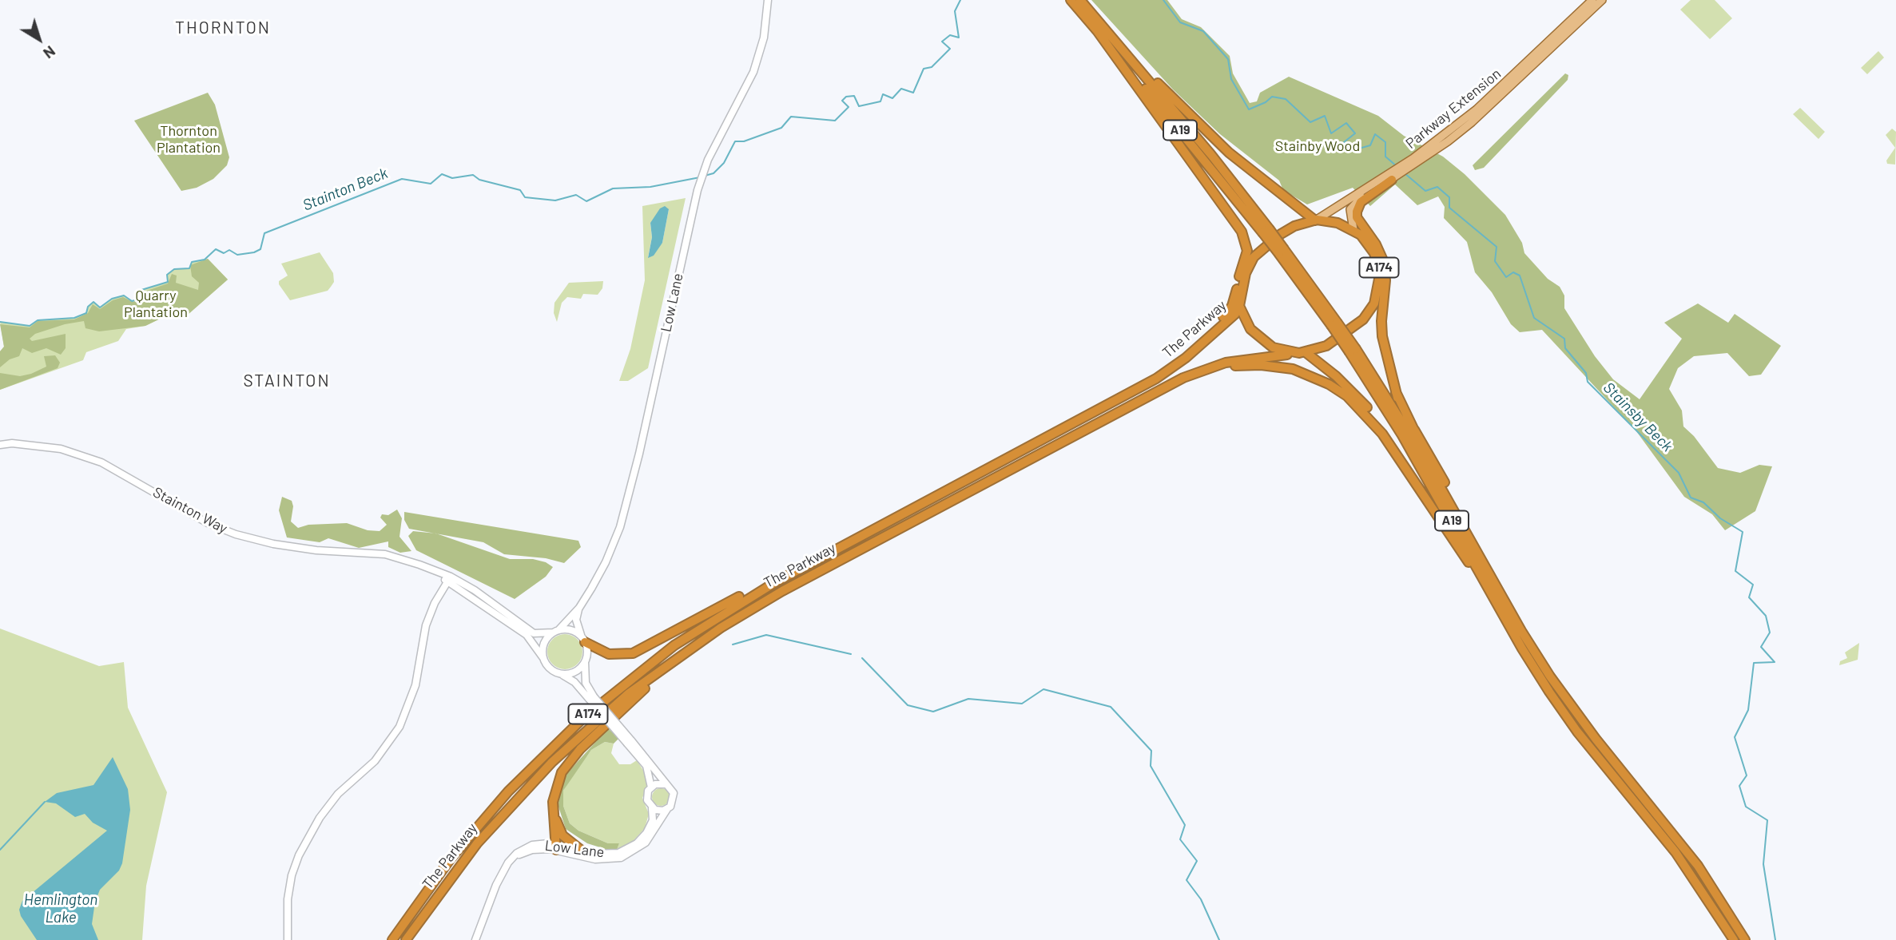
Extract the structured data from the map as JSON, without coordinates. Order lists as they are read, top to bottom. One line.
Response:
{"streets":{"highway":["A19","A174","The Parkway"],"main road":["Parkway Extension","Low Lane","Stainton Way"]},"crossings":[["Parkway Extension","A174"],["Parkway Extension","The Parkway"],["A174","The Parkway"],["Low Lane","Stainton Way"]],"districts":["THORNTON","STAINTON"],"water":["Stainton Beck","Stainsby Beck","Hemlington Lake"],"parks":["Thornton Plantation","Stainby Wood","Quarry Plantation"],"north":"bottom right"}
